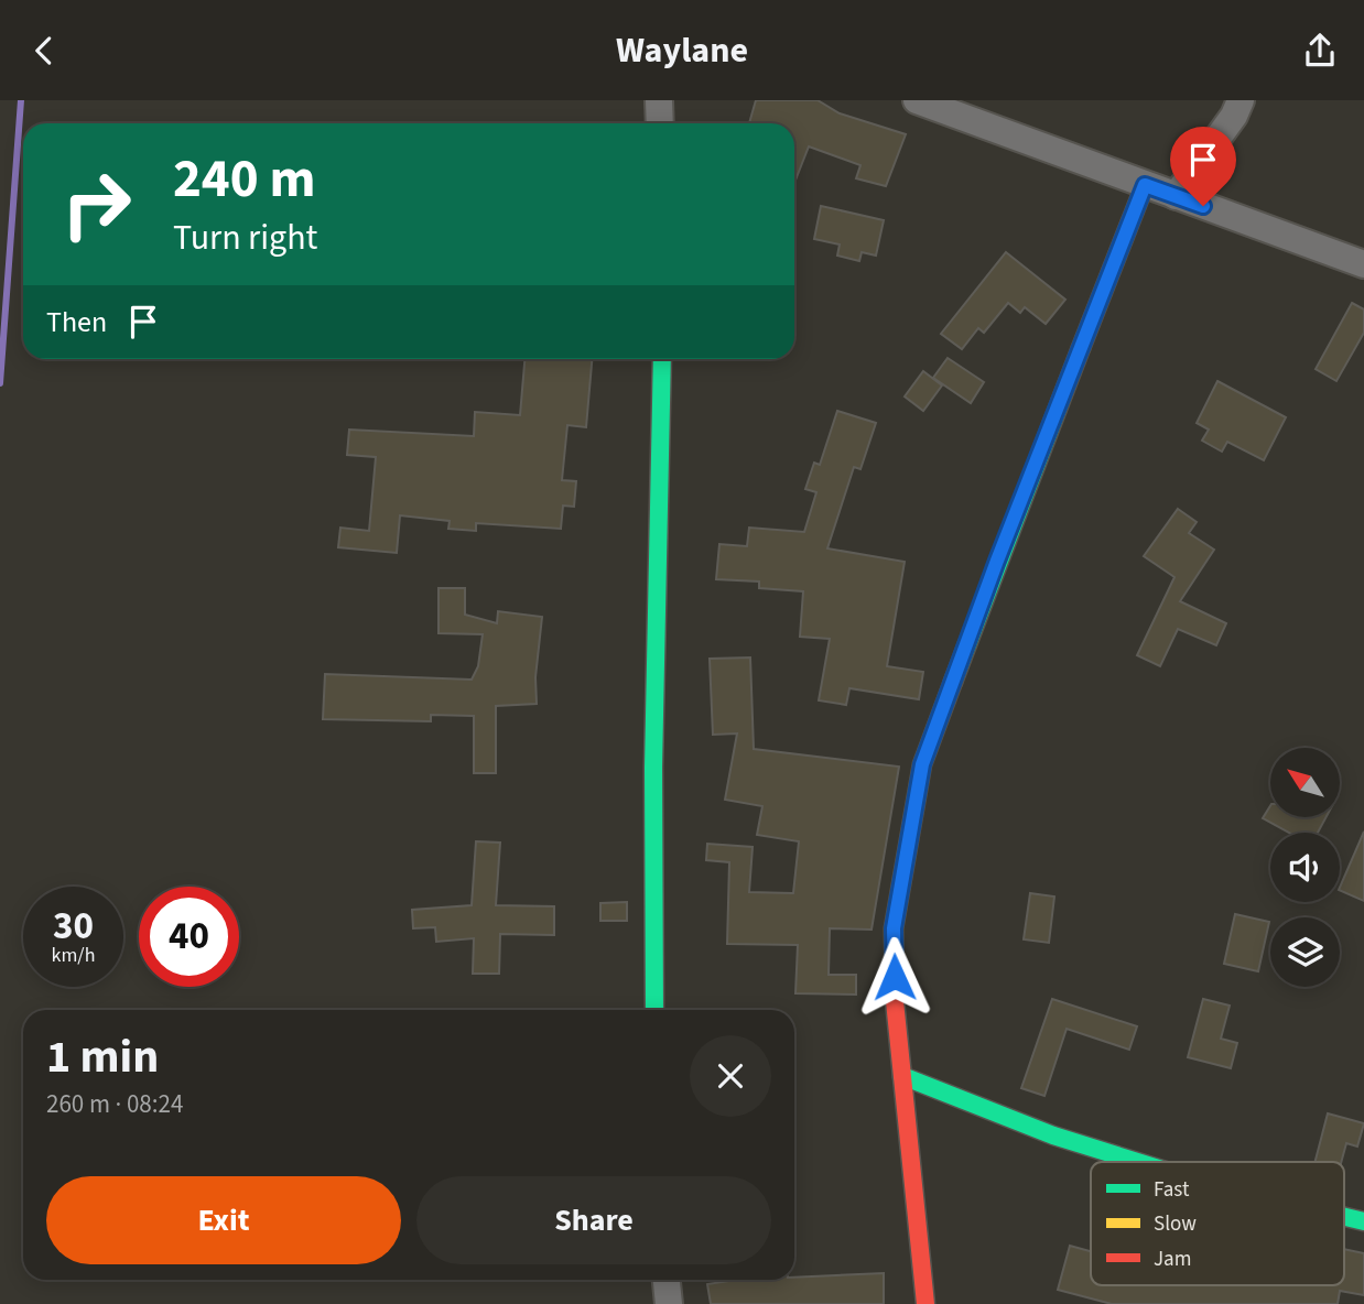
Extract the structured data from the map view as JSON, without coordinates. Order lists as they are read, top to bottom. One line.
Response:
{"legend":["Fast","Slow","Jam"],"north":"top left","page":{"header":"Waylane","turn":["240 m","Turn right"],"then":"Then","speed":"30 km/h","limit":"40","heading":["1 min","260 m · 08:24"],"buttons":["Exit","Share"]}}
